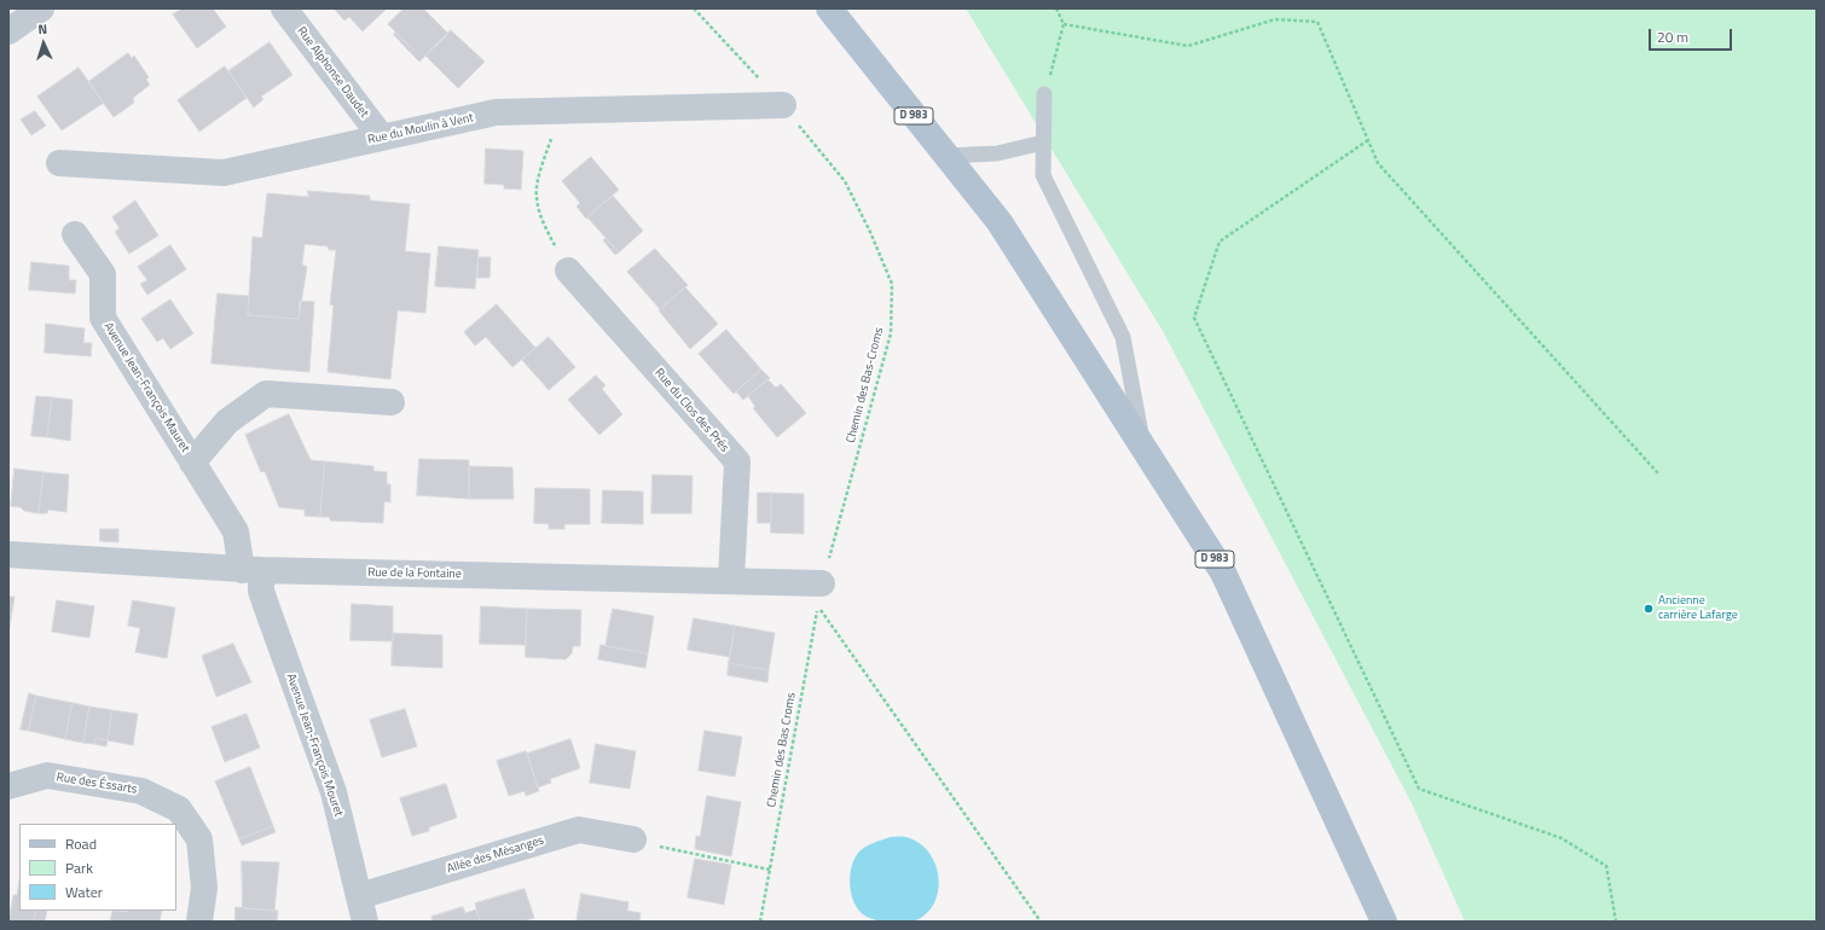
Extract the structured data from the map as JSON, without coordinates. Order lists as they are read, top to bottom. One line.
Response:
{"streets":{"main road":["D 983"],"street":["Rue Alphonse Daudet","Rue du Moulin à Vent","Avenue Jean-François Mauret","Rue du Clos des Prés","Rue de la Fontaine","Avenue Jean-François Mouret","Rue des Éssarts","Allée des Mésanges"],"path":["Chemin des Bas-Croms","Chemin des Bas Croms"]},"crossings":[["Rue Alphonse Daudet","Rue du Moulin à Vent"],["Rue du Moulin à Vent","Chemin des Bas-Croms"],["Chemin des Bas-Croms","Rue de la Fontaine"],["Chemin des Bas-Croms","Chemin des Bas Croms"],["Avenue Jean-François Mauret","Avenue Jean-François Mouret"],["Rue du Clos des Prés","Rue de la Fontaine"],["Rue de la Fontaine","Avenue Jean-François Mouret"],["Rue de la Fontaine","Chemin des Bas Croms"],["Avenue Jean-François Mouret","Allée des Mésanges"]],"places":["Ancienne carrière Lafarge"],"legend":["Road","Park","Water"],"scale_bar":"20 m","north":"top"}
